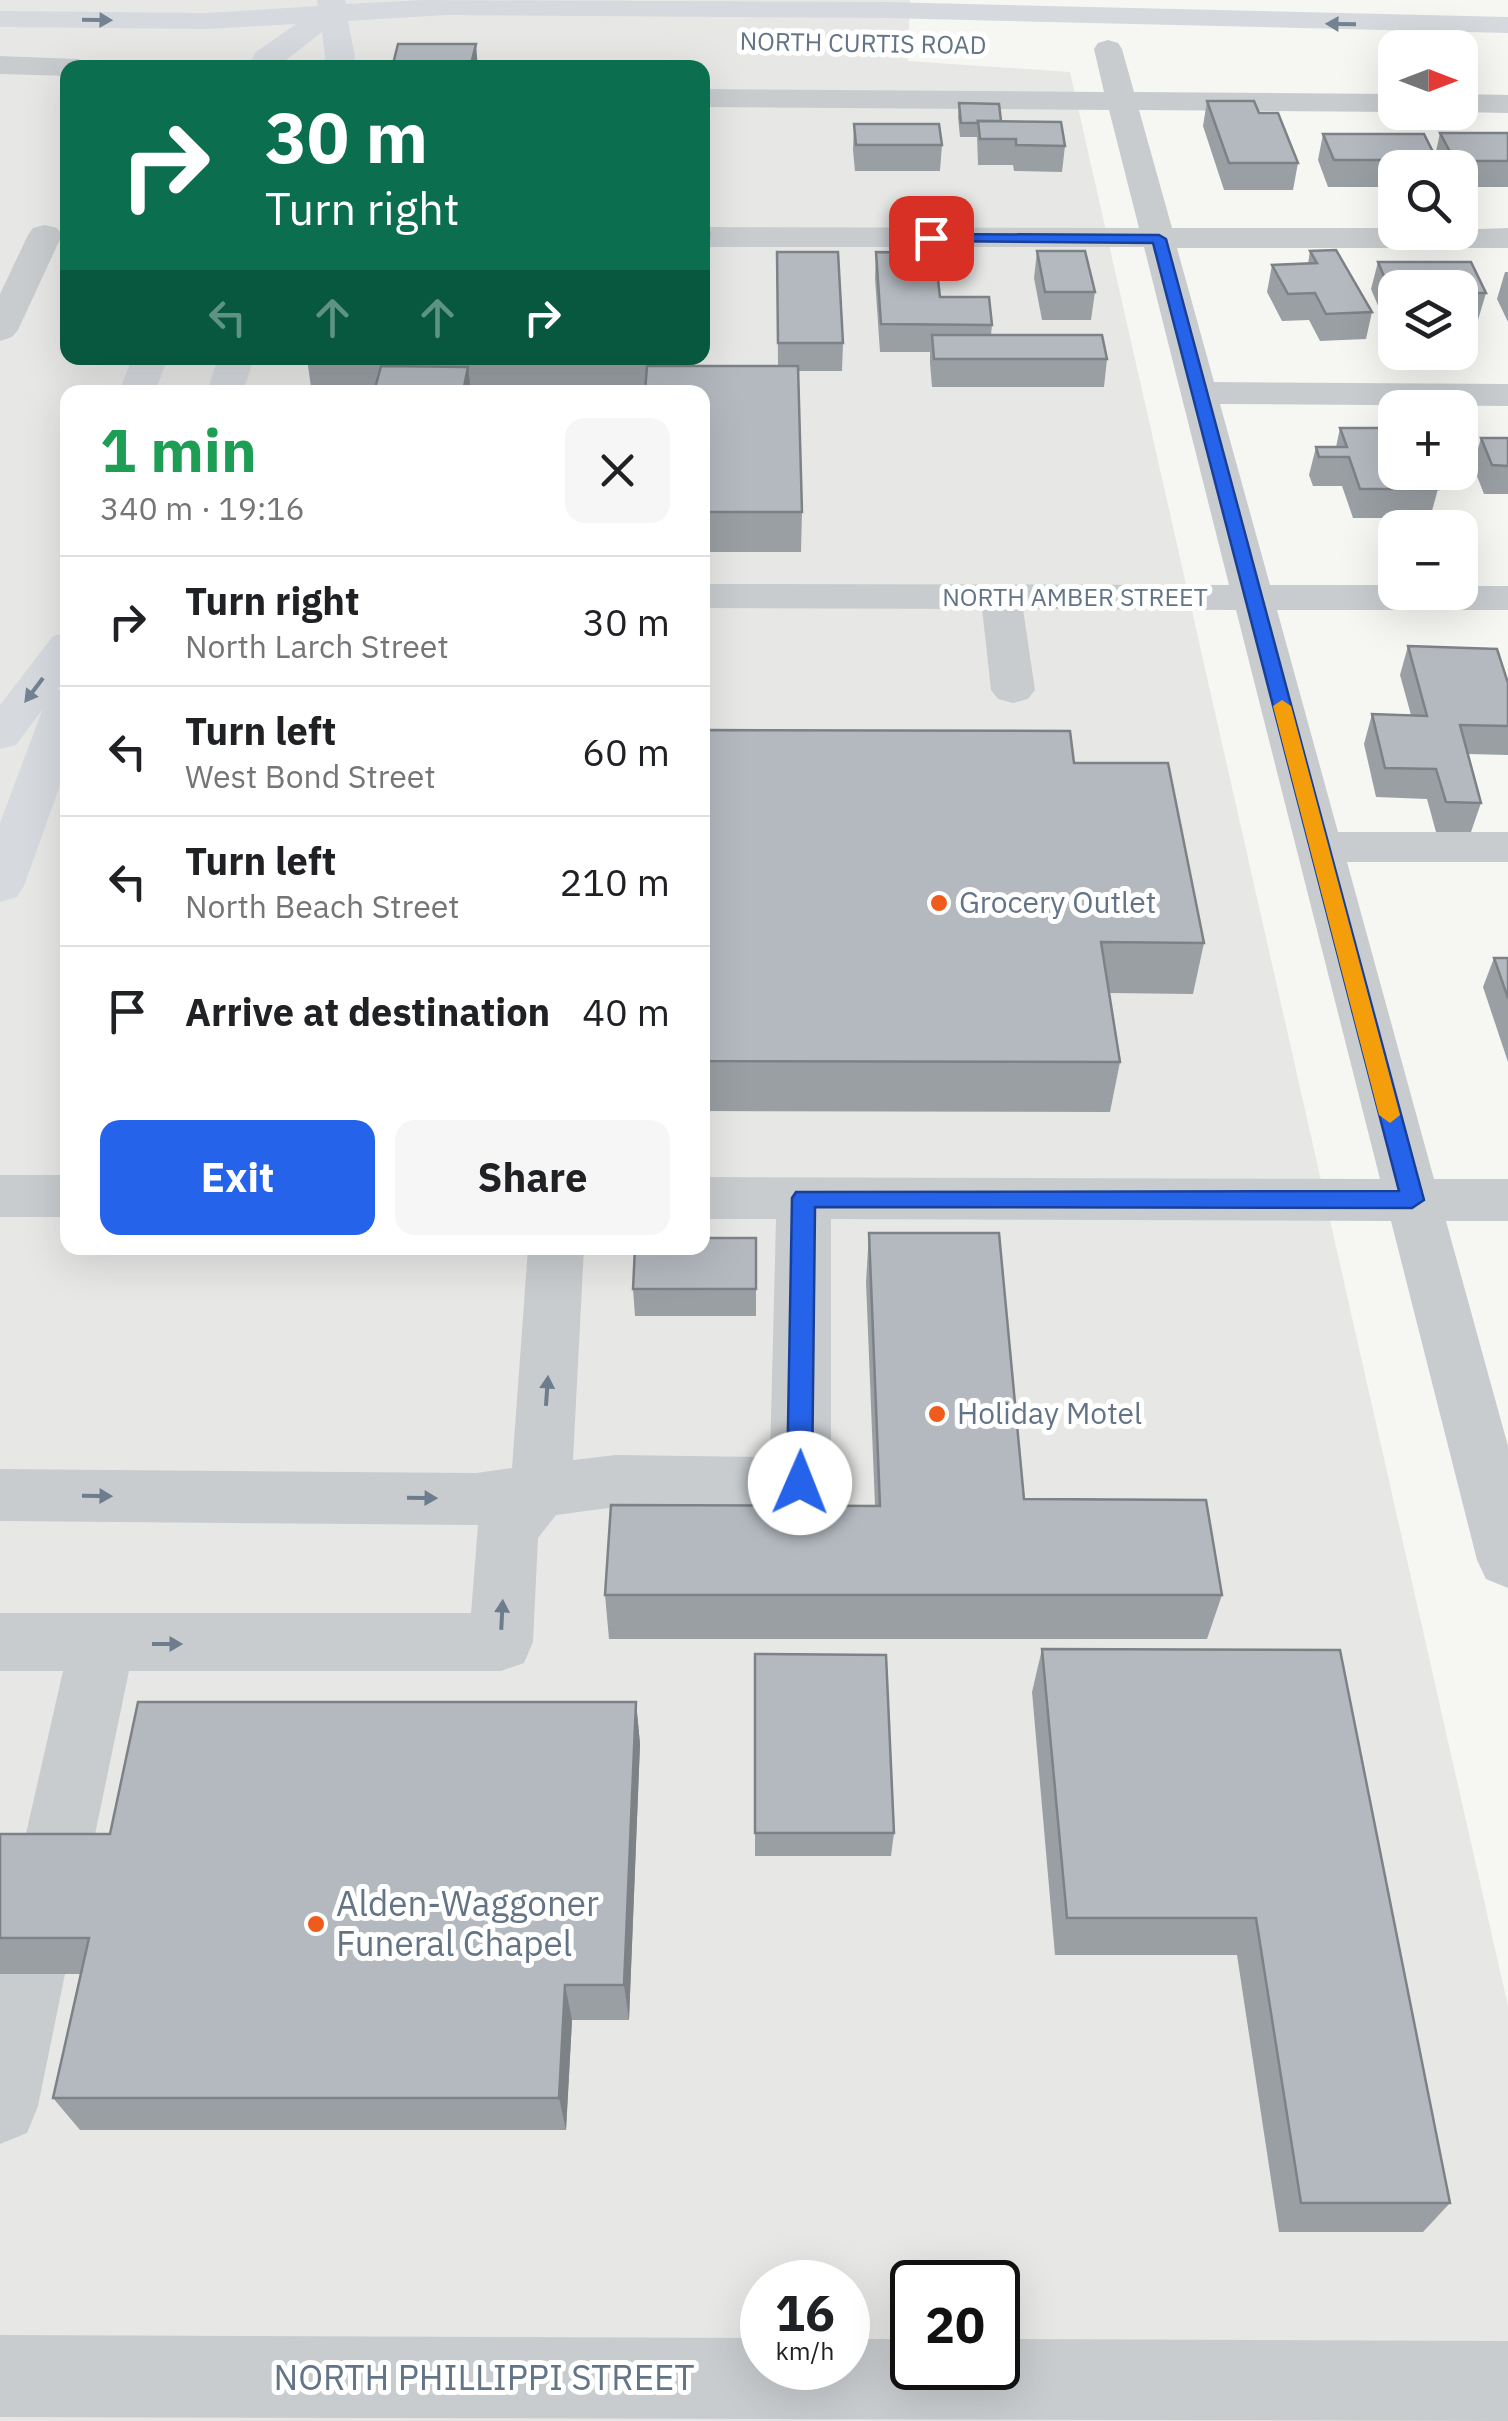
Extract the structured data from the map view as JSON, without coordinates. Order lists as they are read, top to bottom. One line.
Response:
{"streets":{"main road":["NORTH CURTIS ROAD"],"street":["NORTH AMBER STREET","NORTH PHILLIPPI STREET"]},"places":["Grocery Outlet","Holiday Motel","Alden-Waggoner Funeral Chapel"],"north":"right","page":{"map_buttons":["+","−"],"turn":["30 m","Turn right"],"heading":["1 min","340 m · 19:16"],"list":[{"name":"Turn right","note":"North Larch Street","value":"30 m"},{"name":"Turn left","note":"West Bond Street","value":"60 m"},{"name":"Turn left","note":"North Beach Street","value":"210 m"},{"name":"Arrive at destination","value":"40 m"}],"buttons":["Exit","Share"],"speed":"16 km/h","limit":"20"}}
